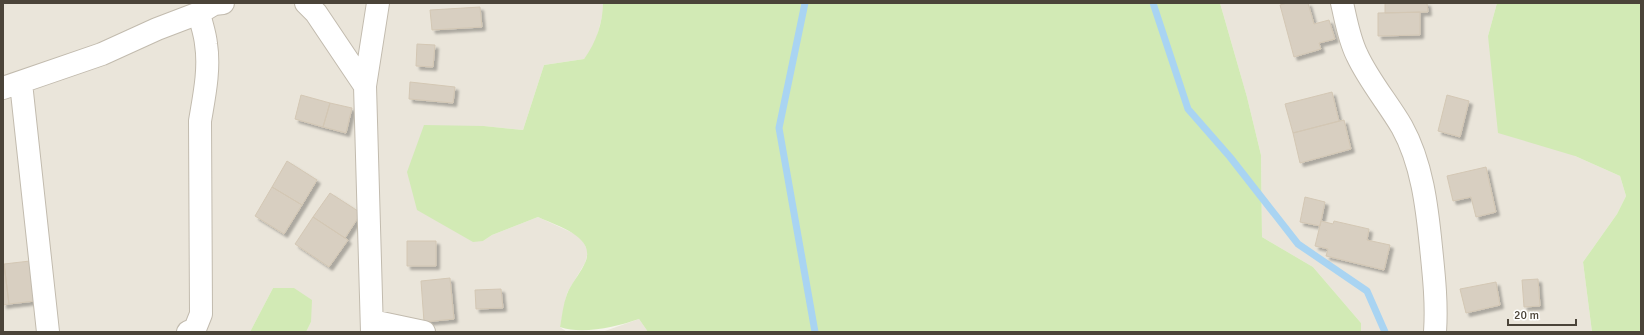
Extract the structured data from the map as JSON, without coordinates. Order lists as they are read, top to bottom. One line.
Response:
{"scale_bar":"20 m"}
